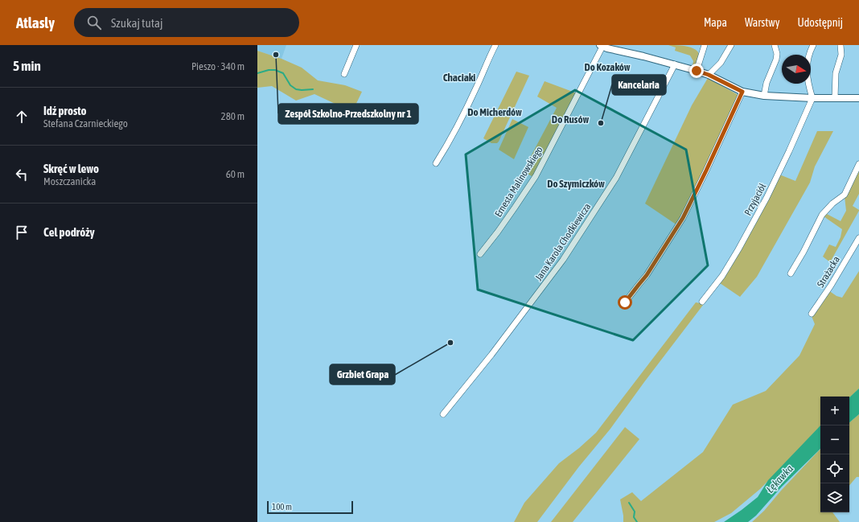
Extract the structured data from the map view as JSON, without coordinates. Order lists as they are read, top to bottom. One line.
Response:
{"streets":{"street":["Ernesta Malinowskiego","Przyjaciół","Jana Karola Chodkiewicza","Strażacka"]},"districts":["Do Kozaków","Chaciaki","Do Micherdów","Do Rusów","Do Szymiczków"],"water":["Łękawka"],"places":["Zespół Szkolno-Przedszkolny nr 1","Kancelaria","Grzbiet Grapa"],"scale_bar":"100 m","north":"right","page":{"header":"Atlasly","search":"Szukaj tutaj","nav":["Mapa","Warstwy","Udostępnij"],"heading":["5 min","Pieszo · 340 m"],"list":[["Idź prosto","Stefana Czarnieckiego","280 m"],["Skręć w lewo","Moszczanicka","60 m"],"Cel podróży"],"map_buttons":["+","−"],"scale":"100 m"}}
